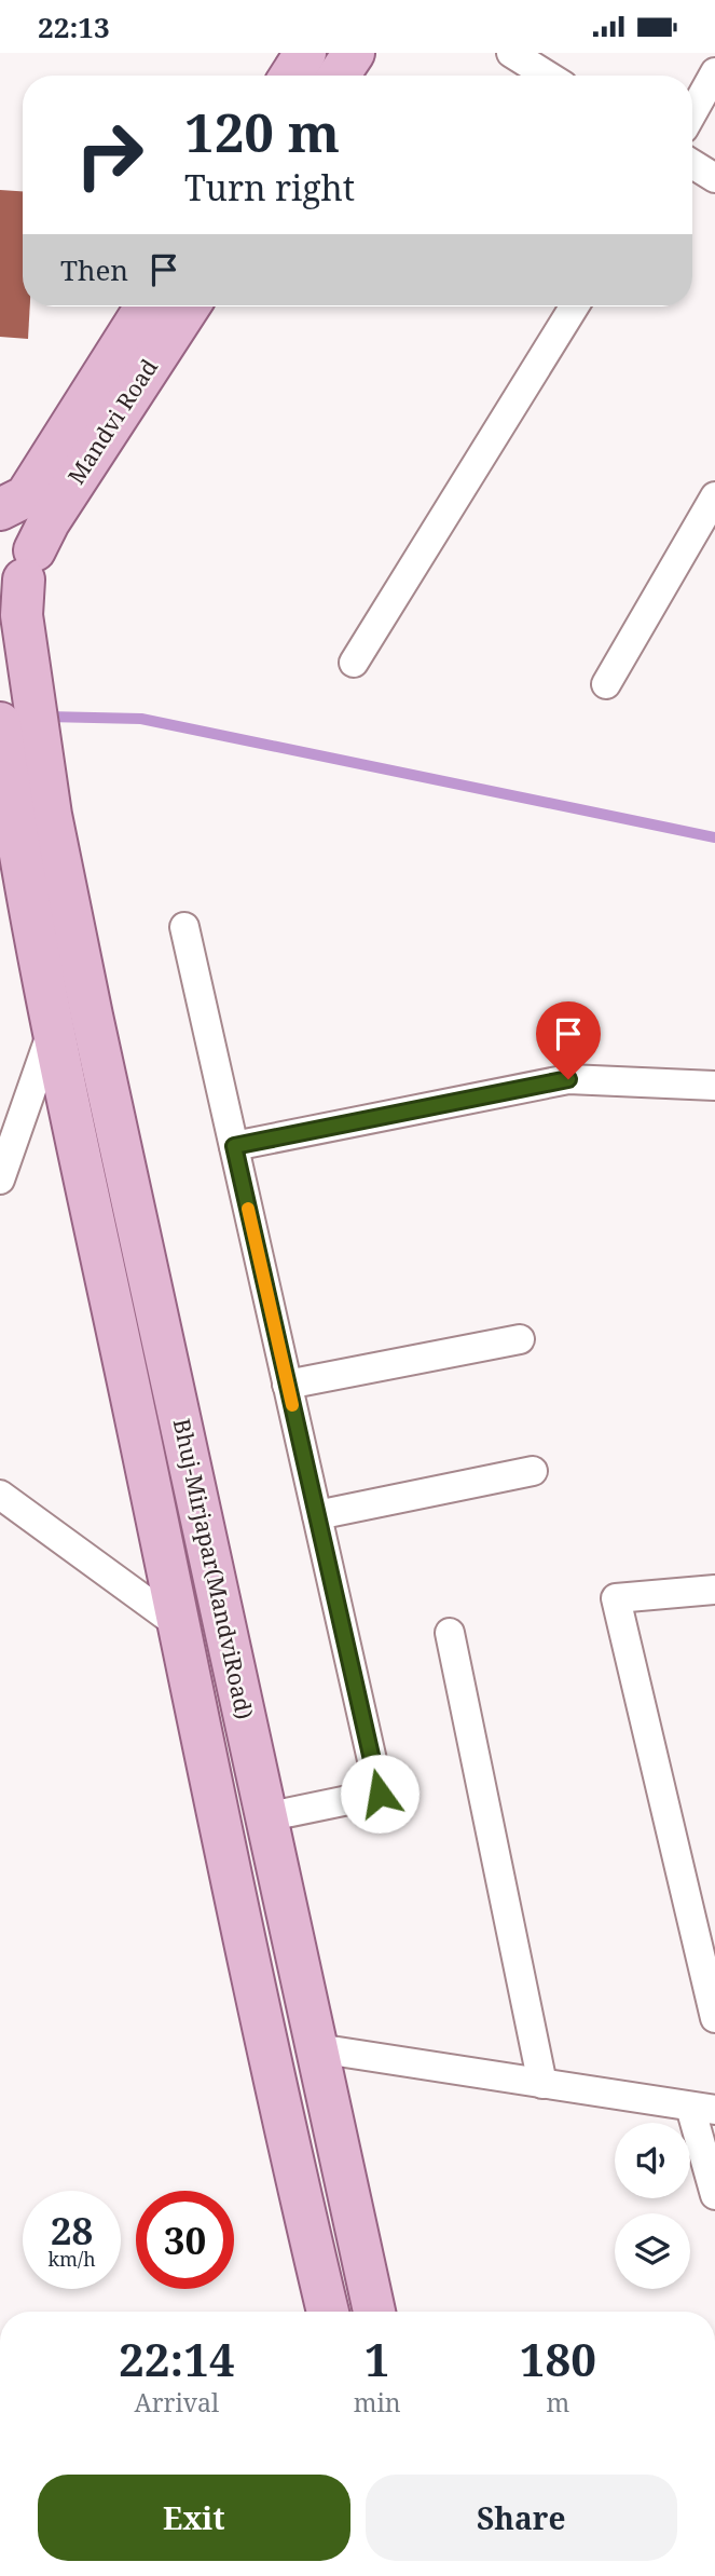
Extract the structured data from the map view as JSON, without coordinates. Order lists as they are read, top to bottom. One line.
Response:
{"streets":{"main road":["Mandvi Road","Bhuj-Mirjapar(MandviRoad)"]},"page":{"status":"22:13","turn":["120 m","Turn right"],"then":"Then","speed":"28 km/h","limit":"30","eta":["22:14","Arrival","1","min","180","m"],"buttons":["Exit","Share"]}}
